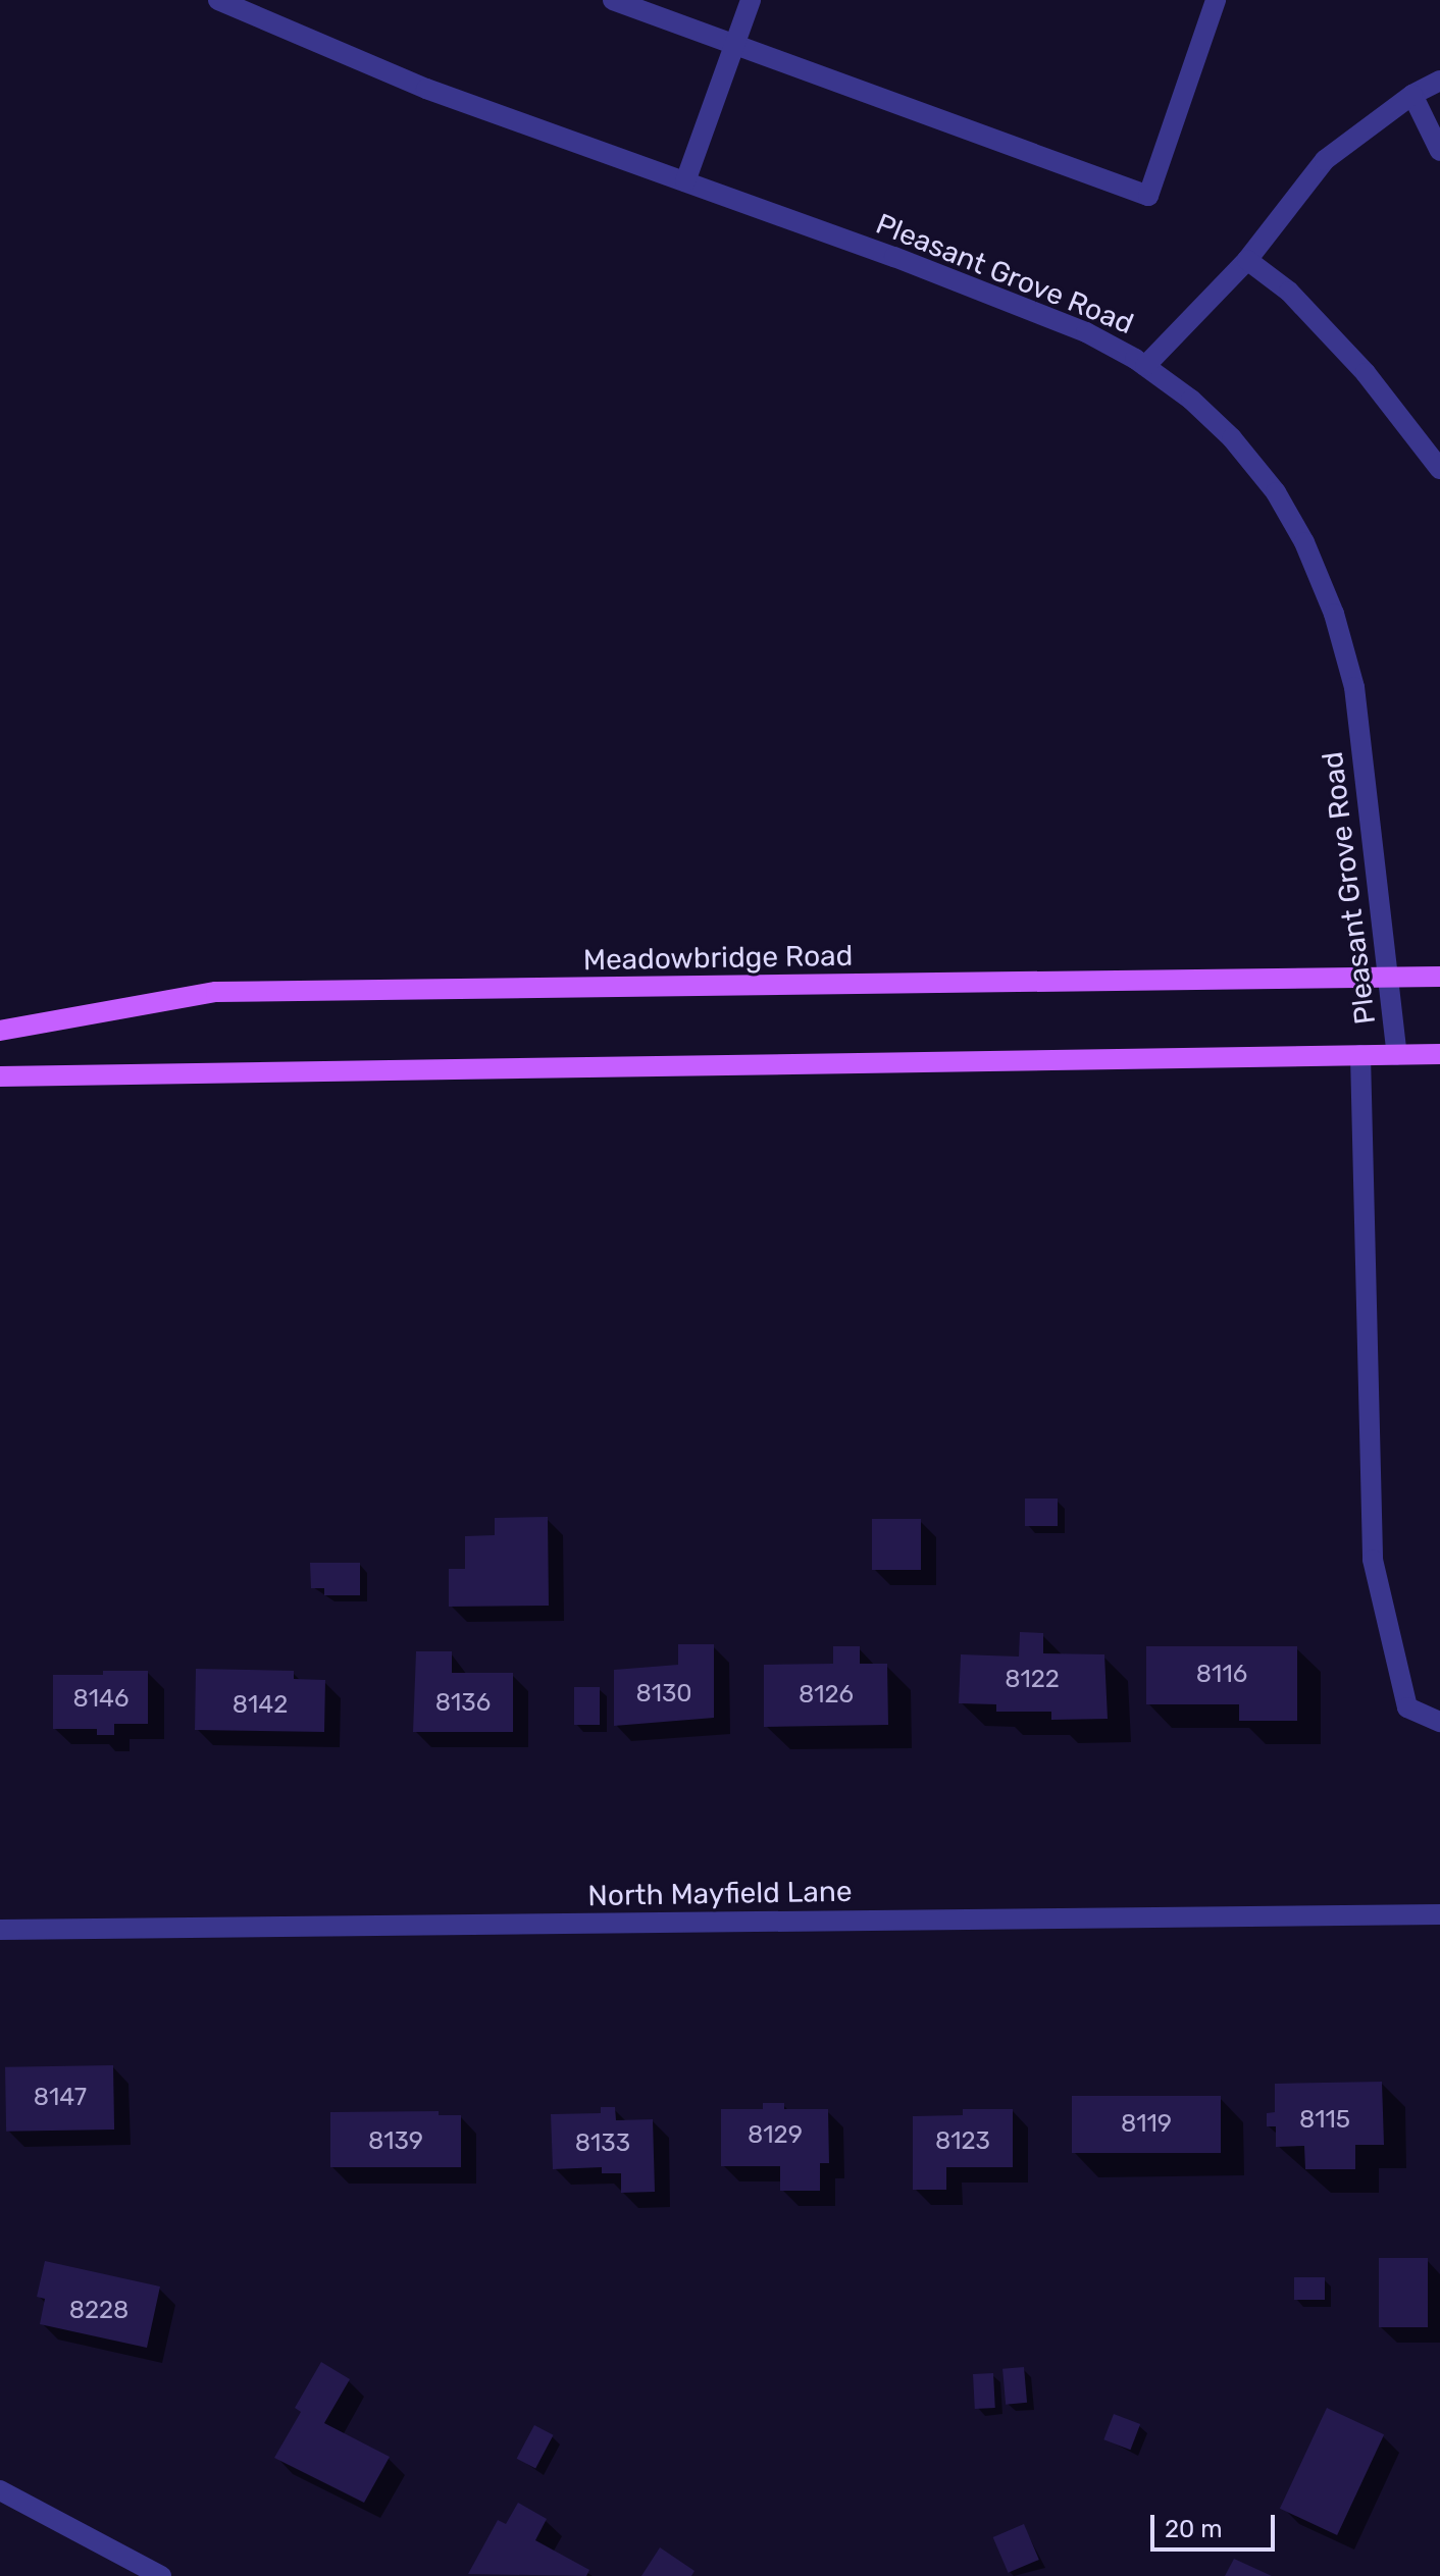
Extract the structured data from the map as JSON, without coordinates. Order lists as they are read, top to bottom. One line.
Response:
{"streets":{"main road":["Meadowbridge Road"],"street":["Pleasant Grove Road","North Mayfield Lane"]},"crossings":[["Pleasant Grove Road","Meadowbridge Road"]],"house_numbers":["8116","8122","8130","8126","8146","8136","8142","8147","8115","8119","8129","8139","8123","8133","8228"],"scale_bar":"20 m"}
